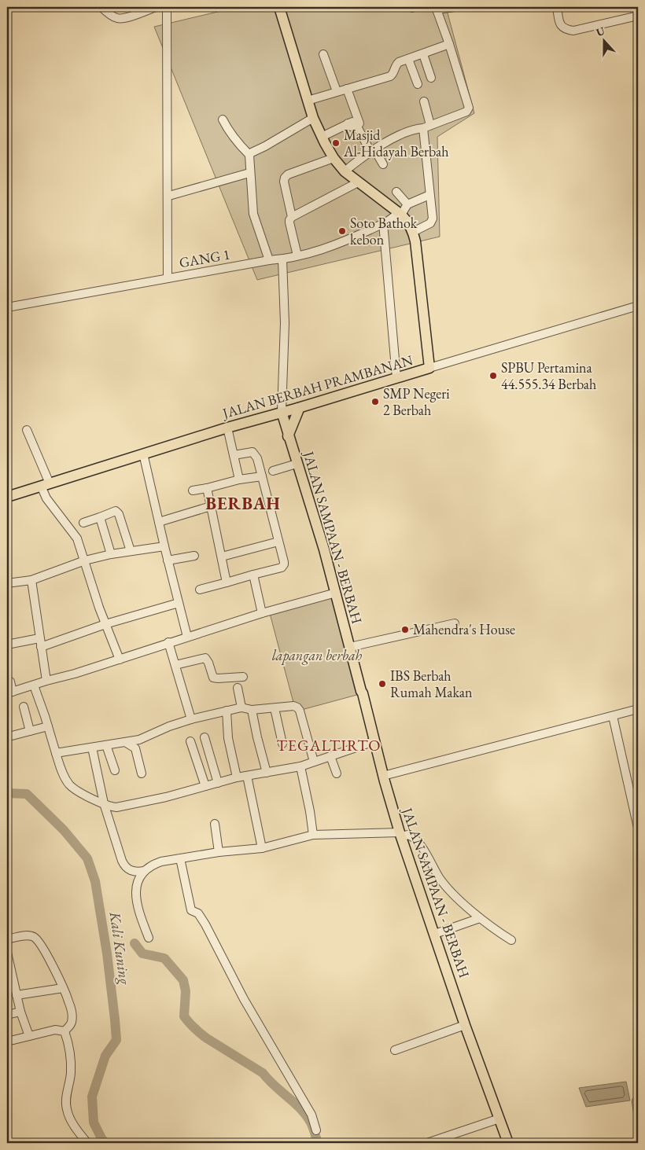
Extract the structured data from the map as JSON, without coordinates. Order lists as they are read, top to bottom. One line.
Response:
{"streets":{"main road":["JALAN BERBAH PRAMBANAN","JALAN SAMPAAN - BERBAH"],"street":["GANG 1"]},"crossings":[["JALAN BERBAH PRAMBANAN","JALAN SAMPAAN - BERBAH"]],"districts":["BERBAH","TEGALTIRTO"],"water":["Kali Kuning"],"parks":["lapangan berbah"],"places":["Masjid Al-Hidayah Berbah","Soto Bathok kebon","SPBU Pertamina 44.555.34 Berbah","SMP Negeri 2 Berbah","Mahendra's House","IBS Berbah Rumah Makan"],"north":"top"}
